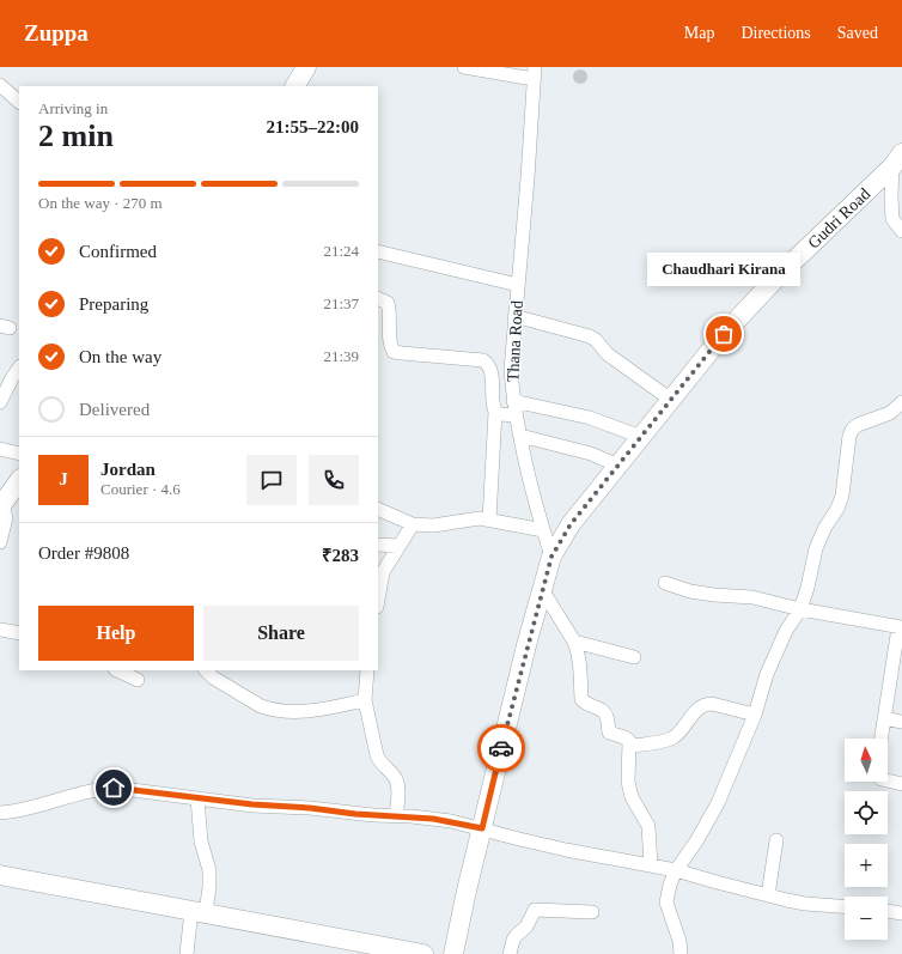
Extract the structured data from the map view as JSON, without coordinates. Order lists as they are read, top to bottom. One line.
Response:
{"streets":{"street":["Gudri Road","Thana Road"]},"crossings":[["Gudri Road","Thana Road"]],"places":["Chaudhari Kirana"],"north":"top","page":{"header":"Zuppa","nav":["Map","Directions","Saved"],"heading":["2 min","Arriving in","21:55–22:00"],"panel":["Jordan","Courier · 4.6","Order #9808","₹283"],"bar":"On the way · 270 m","list":[["Confirmed","21:24"],["Preparing","21:37"],["On the way","21:39"],"Delivered"],"bubble":"Chaudhari Kirana","round":"J","buttons":["Help","Share"],"map_buttons":["+","−"]}}
